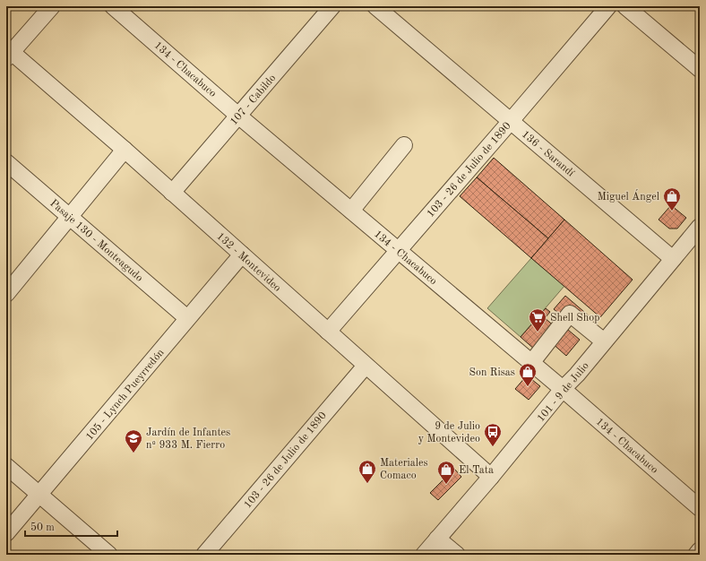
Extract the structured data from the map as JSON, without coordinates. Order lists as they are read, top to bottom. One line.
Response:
{"streets":{"street":["134 - Chacabuco","107 - Cabildo","136 - Sarandí","103 - 26 de Julio de 1890","Pasaje 130 - Monteagudo","132 - Montevideo","101 - 9 de Julio","105 - Lynch Pueyrredón"]},"crossings":[["134 - Chacabuco","107 - Cabildo"],["134 - Chacabuco","103 - 26 de Julio de 1890"],["134 - Chacabuco","101 - 9 de Julio"],["107 - Cabildo","132 - Montevideo"],["136 - Sarandí","103 - 26 de Julio de 1890"],["136 - Sarandí","101 - 9 de Julio"],["103 - 26 de Julio de 1890","132 - Montevideo"],["Pasaje 130 - Monteagudo","105 - Lynch Pueyrredón"],["132 - Montevideo","101 - 9 de Julio"],["132 - Montevideo","105 - Lynch Pueyrredón"]],"places":{"shop":["Miguel Ángel","Son Risas","Materiales Comaco","El Tata"],"supermarket":["Shell Shop"],"bus stop":["9 de Julio y Montevideo"],"school or university":["Jardín de Infantes nº 933 M. Fierro"]},"scale_bar":"50 m"}
